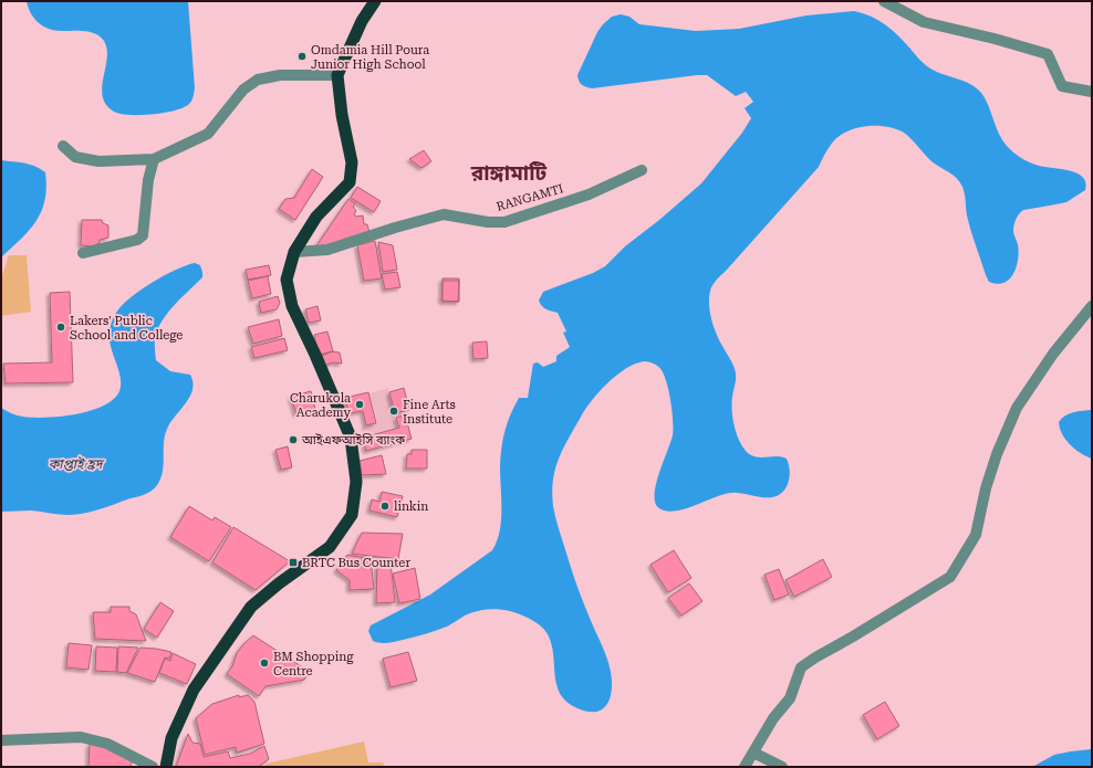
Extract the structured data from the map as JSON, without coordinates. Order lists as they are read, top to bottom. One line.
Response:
{"streets":{"street":["RANGAMTI"]},"districts":["রাঙ্গামাটি"],"water":["কাপ্তাই হ্রদ"],"places":{"other":["Omdamia Hill Poura Junior High School","Lakers' Public School and College","Charukola Academy","Fine Arts Institute","আইএফআইসি ব্যাংক","linkin","BM Shopping Centre"],"transit":["BRTC Bus Counter"]}}
